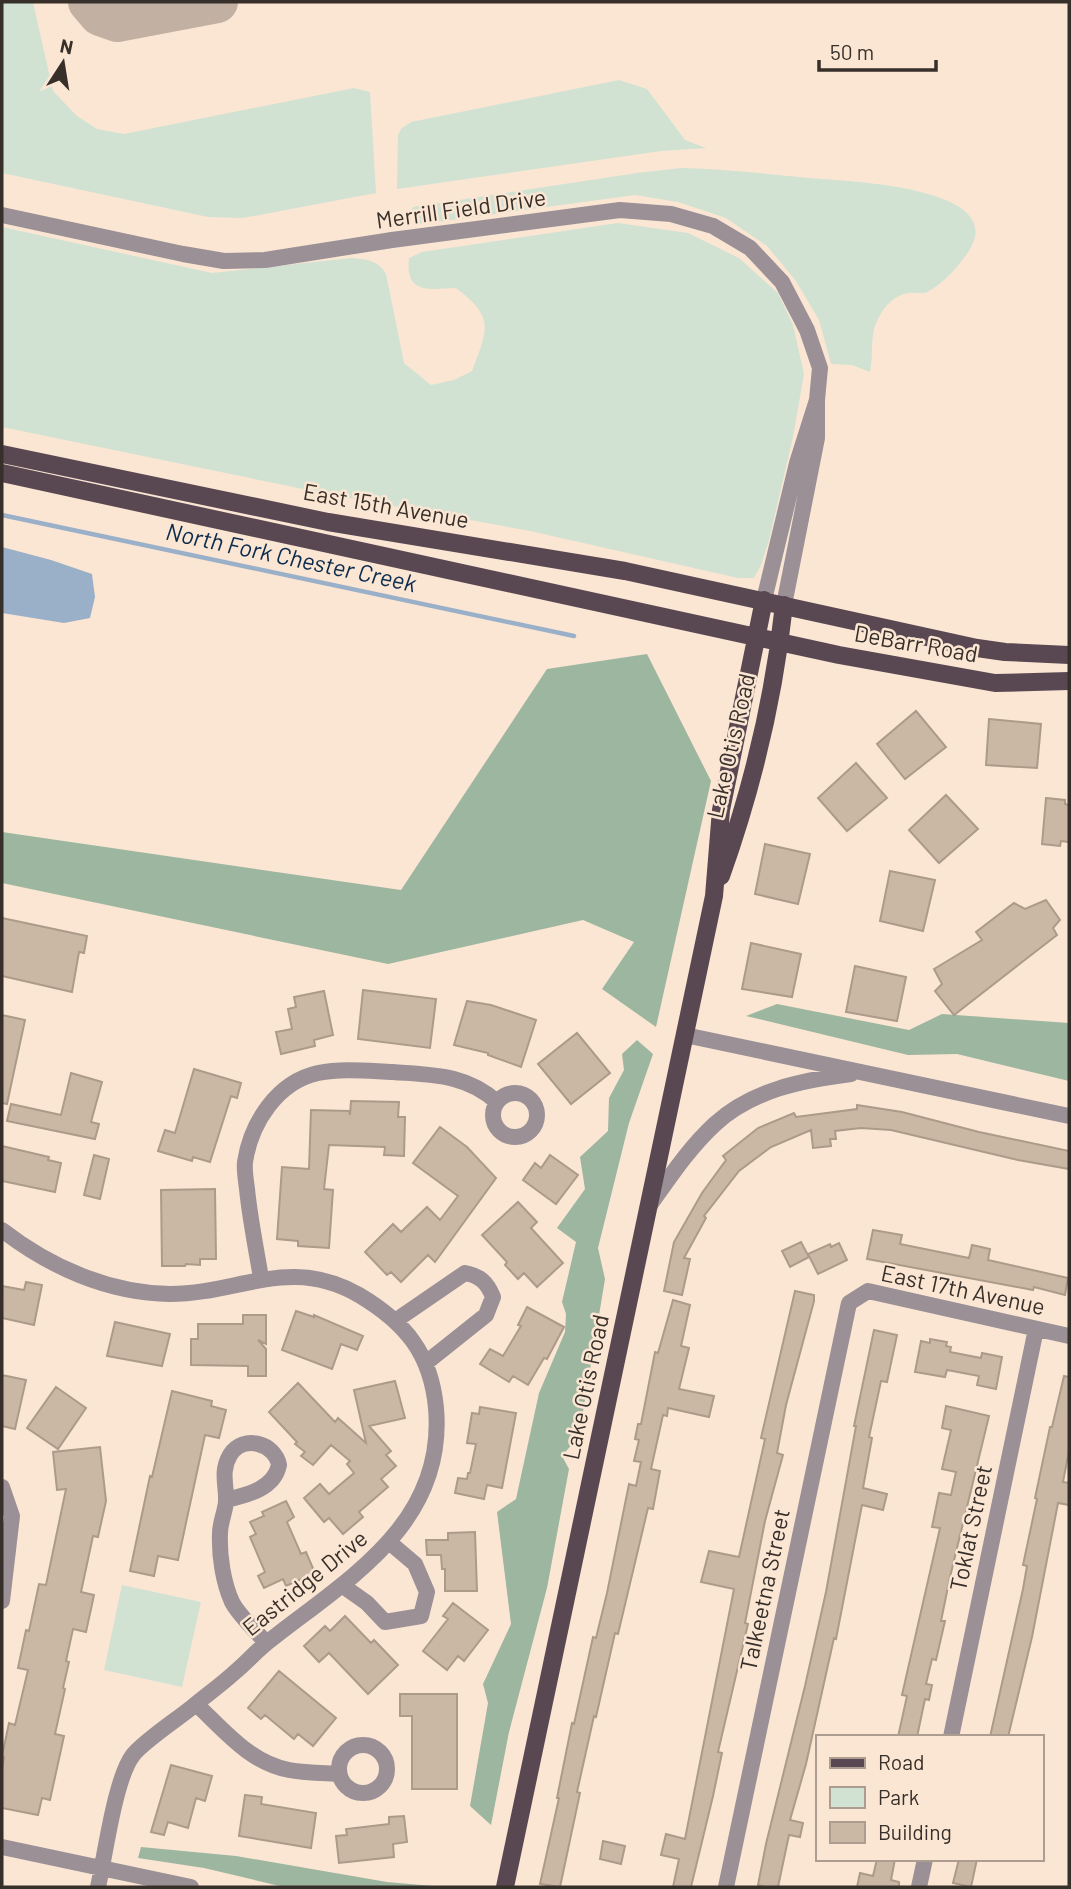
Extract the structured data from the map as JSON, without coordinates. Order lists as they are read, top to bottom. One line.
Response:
{"streets":{"main road":["East 15th Avenue","DeBarr Road","Lake Otis Road"],"street":["Merrill Field Drive","East 17th Avenue","Toklat Street","Eastridge Drive","Talkeetna Street"]},"crossings":[["Merrill Field Drive","East 15th Avenue"],["Merrill Field Drive","DeBarr Road"],["Merrill Field Drive","Lake Otis Road"],["East 15th Avenue","DeBarr Road"],["East 15th Avenue","Lake Otis Road"],["DeBarr Road","Lake Otis Road"],["East 17th Avenue","Toklat Street"],["East 17th Avenue","Talkeetna Street"]],"water":["North Fork Chester Creek"],"legend":["Road","Park","Building"],"scale_bar":"50 m","north":"top"}
